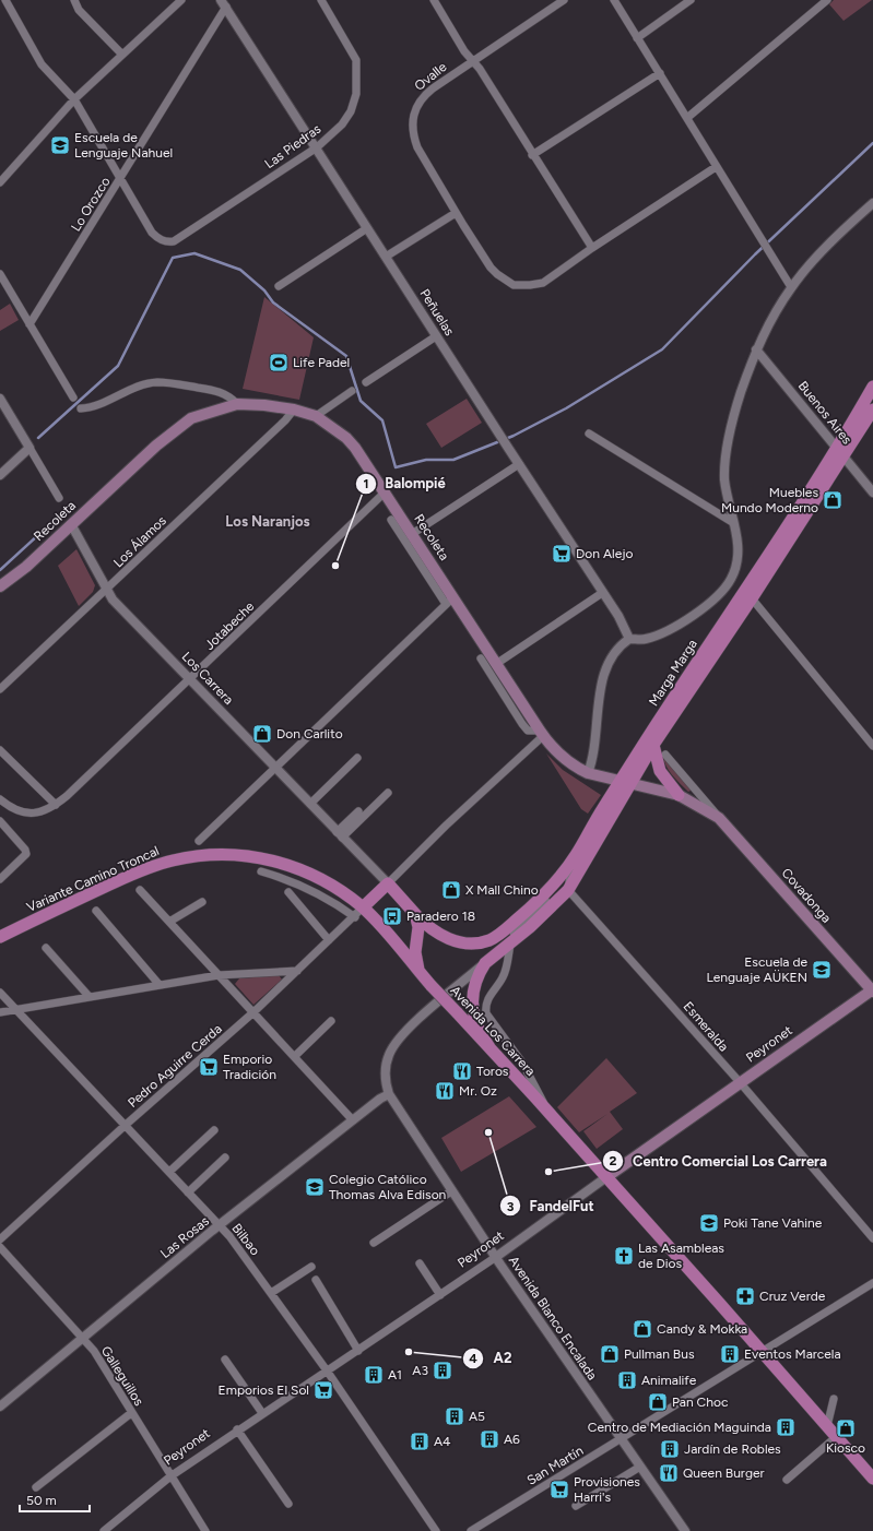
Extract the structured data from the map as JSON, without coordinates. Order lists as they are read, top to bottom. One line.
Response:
{"streets":{"main road":["Recoleta","Marga Marga","Variante Camino Troncal","Covadonga","Avenida Los Carrera","Peyronet"],"street":["Ovalle","Las Piedras","Lo Orozco","Peñuelas","Buenos Aires","Los Álamos","Jotabeche","Los Carrera","Esmeralda","Pedro Aguirre Cerda","Las Rosas","Bilbao","Avenida Blanco Encalada","Galleguillos","San Martín"]},"crossings":[["Las Piedras","Lo Orozco"],["Las Piedras","Peñuelas"],["Lo Orozco","Peñuelas"],["Buenos Aires","Marga Marga"],["Recoleta","Los Álamos"],["Recoleta","Jotabeche"],["Recoleta","Marga Marga"],["Recoleta","Los Carrera"],["Recoleta","Covadonga"],["Los Álamos","Los Carrera"],["Jotabeche","Los Carrera"],["Marga Marga","Covadonga"],["Marga Marga","Esmeralda"],["Marga Marga","Avenida Los Carrera"],["Marga Marga","Las Rosas"],["Marga Marga","Avenida Blanco Encalada"],["Variante Camino Troncal","Avenida Los Carrera"],["Variante Camino Troncal","Pedro Aguirre Cerda"],["Covadonga","Peyronet"],["Esmeralda","Peyronet"],["Avenida Los Carrera","Peyronet"],["Avenida Los Carrera","San Martín"],["Peyronet","Bilbao"],["Peyronet","Avenida Blanco Encalada"],["Peyronet","Galleguillos"],["Pedro Aguirre Cerda","Bilbao"],["Las Rosas","Bilbao"],["Las Rosas","Avenida Blanco Encalada"],["Las Rosas","Galleguillos"],["Avenida Blanco Encalada","San Martín"]],"districts":["Los Naranjos"],"places":{"school or university":["Escuela de Lenguaje Nahuel","Escuela de Lenguaje AÜKEN","Colegio Católico Thomas Alva Edison","Poki Tane Vahine"],"sports":["Life Padel"],"shop":["Muebles Mundo Moderno","Don Carlito","X Mall Chino","Candy & Mokka","Pullman Bus","Pan Choc","Kiosco"],"supermarket":["Don Alejo","Emporio Tradición","Emporios El Sol","Provisiones Harri's"],"other":["Balompié","FandelFut","Centro Comercial Los Carrera","A2"],"bus stop":["Paradero 18"],"restaurant":["Toros","Mr. Oz","Queen Burger"],"church":["Las Asambleas de Dios"],"pharmacy":["Cruz Verde"],"building":["Eventos Marcela","A3","A1","Animalife","A5","Centro de Mediación Maguinda","A6","A4","Jardín de Robles"]},"scale_bar":"50 m"}
